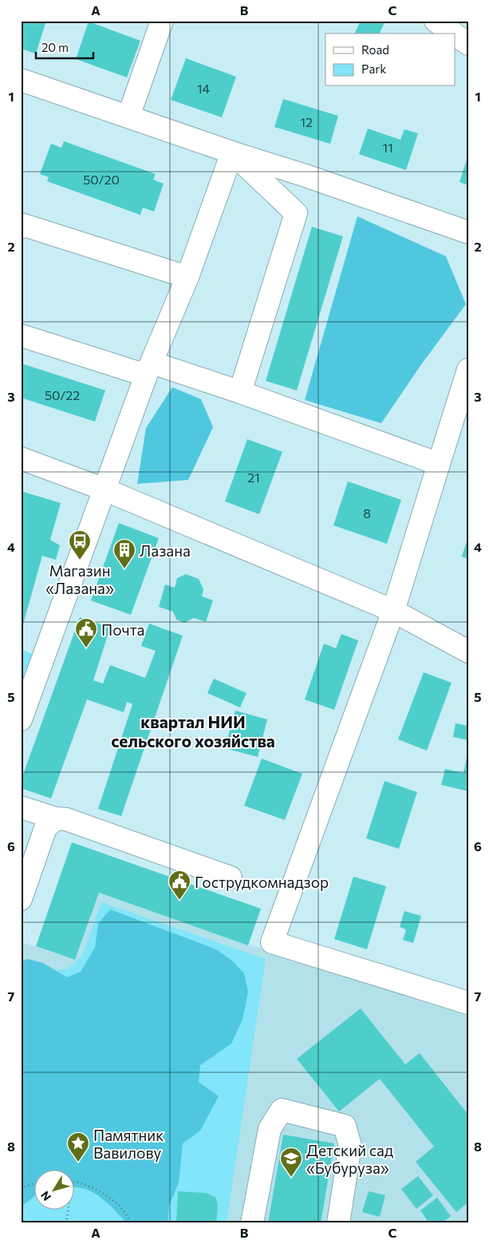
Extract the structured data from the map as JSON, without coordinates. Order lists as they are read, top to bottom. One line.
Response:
{"districts":["квартал НИИ сельского хозяйства"],"places":{"bus stop":["Магазин «Лазана»"],"building":["Лазана"],"public building":["Почта","Гострудкомнадзор"],"place":["Памятник Вавилову"],"school or university":["Детский сад «Бубуруза»"]},"house_numbers":["14","12","11","50/20","50/22","21","8"],"legend":["Road","Park"],"scale_bar":"20 m","north":"bottom left","grid":{"columns":["A","B","C"],"rows":["1","2","3","4","5","6","7","8"]}}
